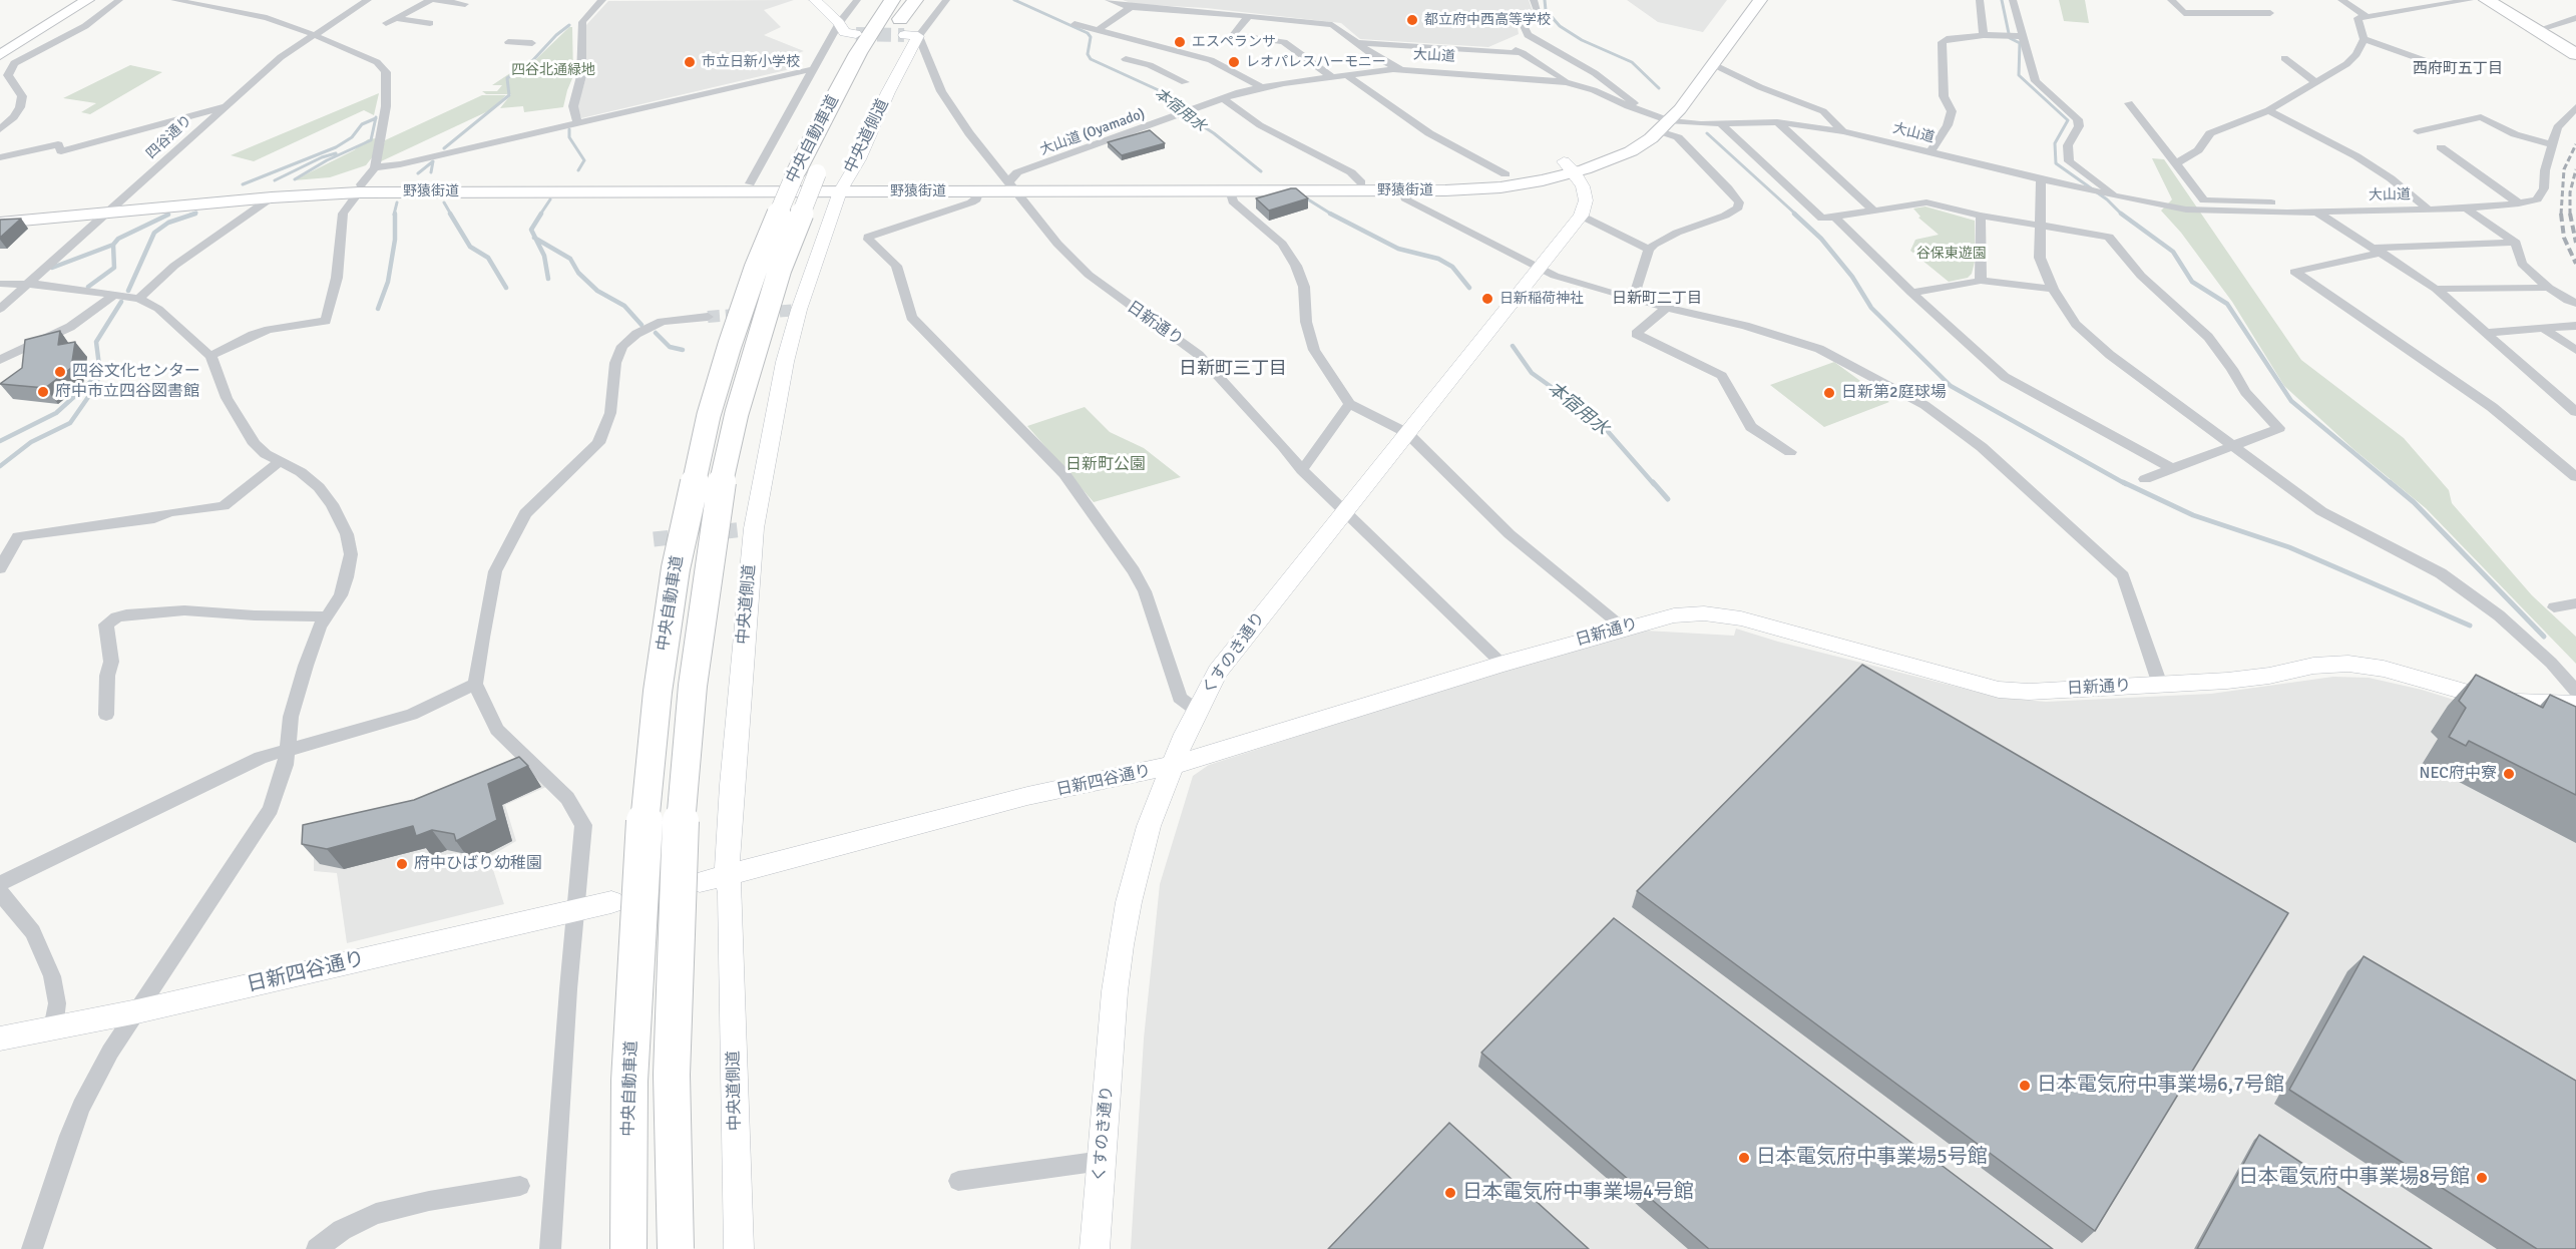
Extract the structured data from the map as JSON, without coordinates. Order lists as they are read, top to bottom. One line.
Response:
{"streets":{"highway":["中央自動車道"],"main road":["野猿街道"],"street":["大山道","大山道 (Oyamado)","中央道側道","四谷通り","日新通り","くすのき通り","日新四谷通り"]},"crossings":[["大山道","大山道 (Oyamado)"],["大山道","野猿街道"],["大山道 (Oyamado)","野猿街道"],["大山道 (Oyamado)","日新通り"],["中央道側道","中央自動車道"],["中央道側道","野猿街道"],["中央道側道","日新通り"],["中央道側道","日新四谷通り"],["四谷通り","野猿街道"],["中央自動車道","日新通り"],["野猿街道","日新通り"],["日新通り","くすのき通り"],["日新通り","日新四谷通り"],["くすのき通り","日新四谷通り"]],"districts":["西府町五丁目","日新町二丁目","日新町三丁目"],"water":["本宿用水"],"parks":["四谷北通緑地","谷保東遊園","日新町公園"],"places":["都立府中西高等学校","エスペランサ","市立日新小学校","レオパレスハーモニー","日新稲荷神社","四谷文化センター","府中市立四谷図書館","日新第2庭球場","NEC府中寮","府中ひばり幼稚園","日本電気府中事業場6,7号館","日本電気府中事業場5号館","日本電気府中事業場8号館","日本電気府中事業場4号館"]}
